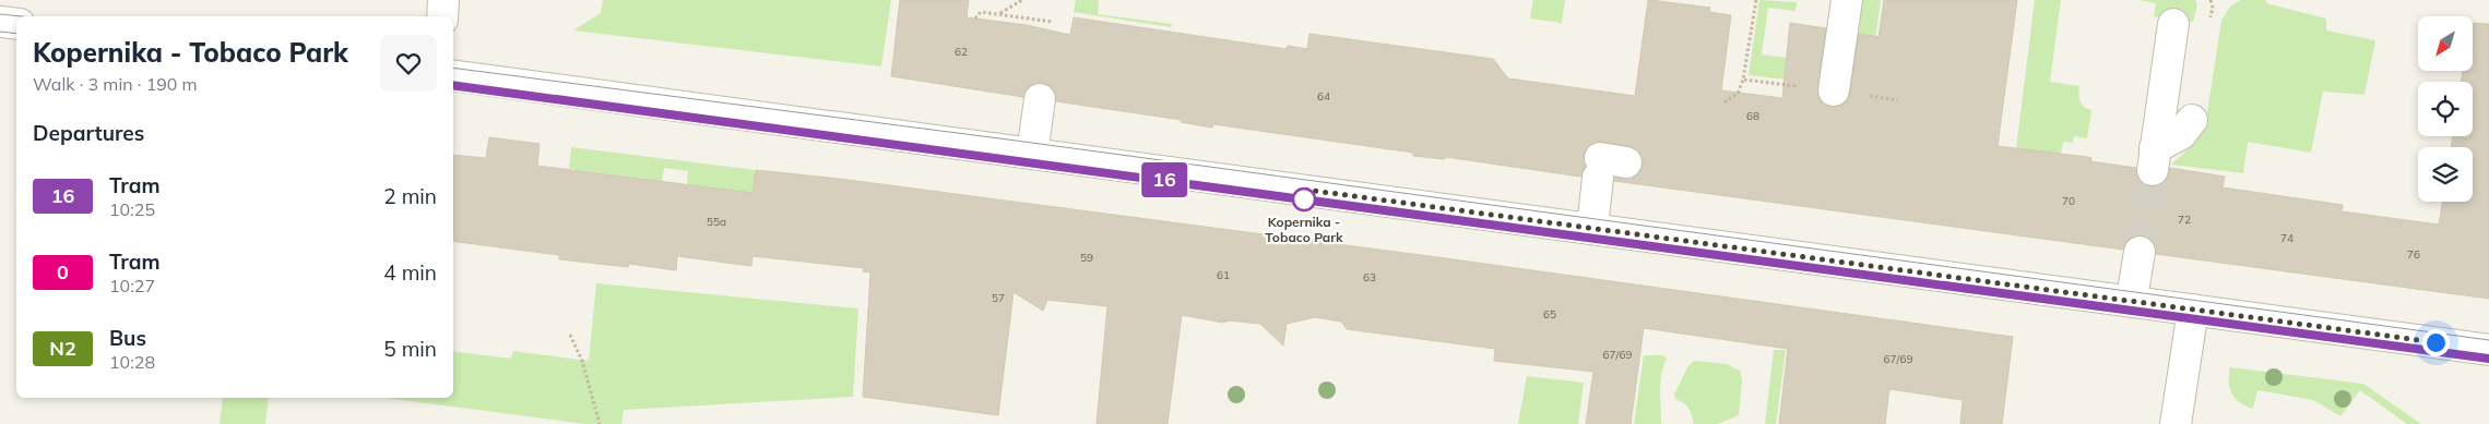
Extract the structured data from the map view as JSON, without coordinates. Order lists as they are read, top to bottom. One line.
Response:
{"places":["Kopernika - Tobaco Park"],"lines":["tram line 16"],"house_numbers":["62","64","68","70","72","55a","74","76","59","61","63","57","65","67/69","67/69"],"north":"bottom left","page":{"on_map":"16","heading":[["Kopernika - Tobaco Park","Walk · 3 min · 190 m"],"Departures"],"list":[{"mark":"16","name":"Tram","note":"10:25","value":"2 min"},{"mark":"0","name":"Tram","note":"10:27","value":"4 min"},{"mark":"N2","name":"Bus","note":"10:28","value":"5 min"}]}}
